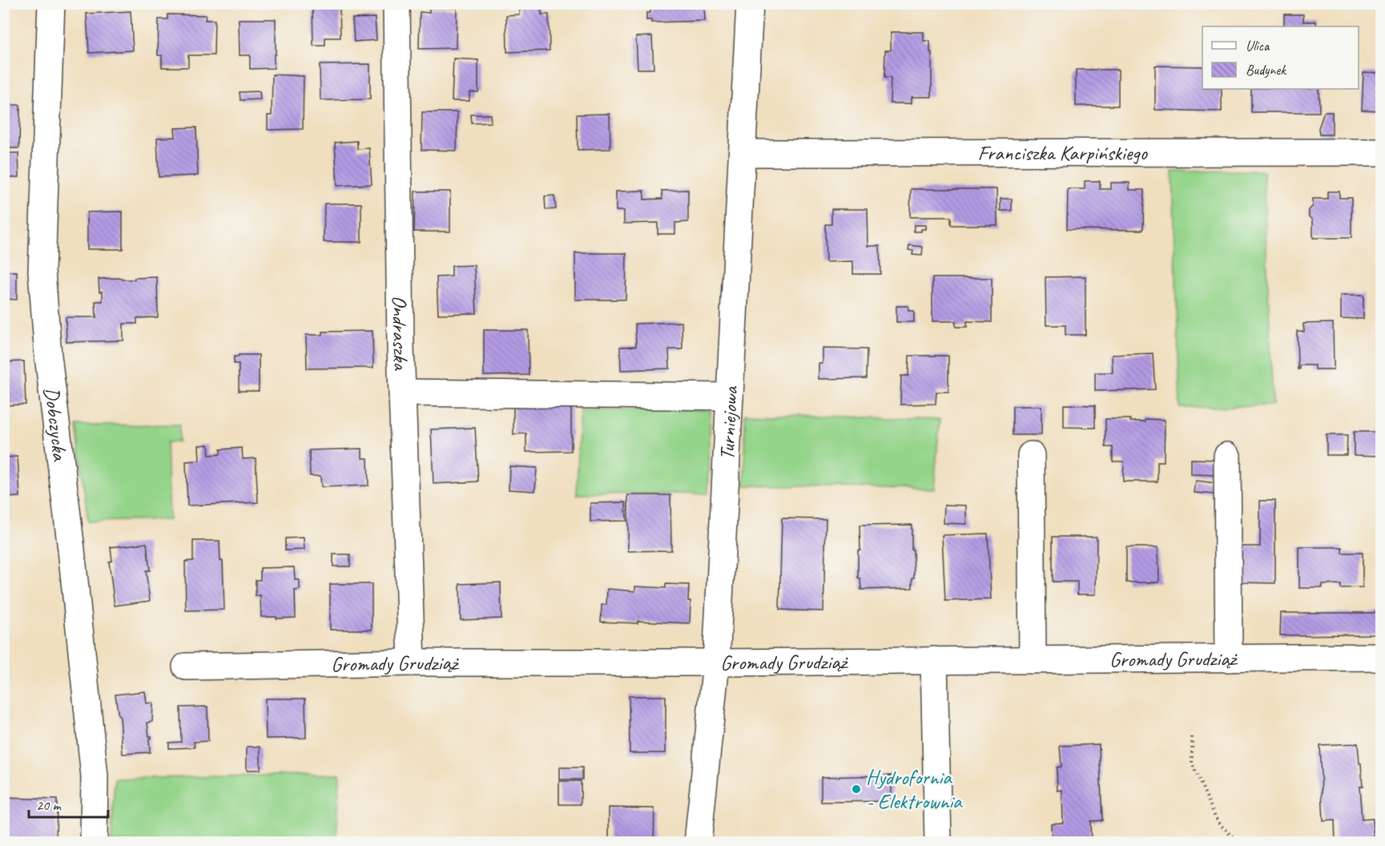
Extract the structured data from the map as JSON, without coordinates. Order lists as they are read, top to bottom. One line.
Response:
{"streets":{"street":["Franciszka Karpińskiego","Ondraszka","Turniejowa","Dobczycka","Gromady Grudziąż"]},"crossings":[["Franciszka Karpińskiego","Turniejowa"],["Ondraszka","Gromady Grudziąż"],["Turniejowa","Gromady Grudziąż"]],"places":["Hydrofornia - Elektrownia"],"legend":["Ulica","Budynek"],"scale_bar":"20 m"}
